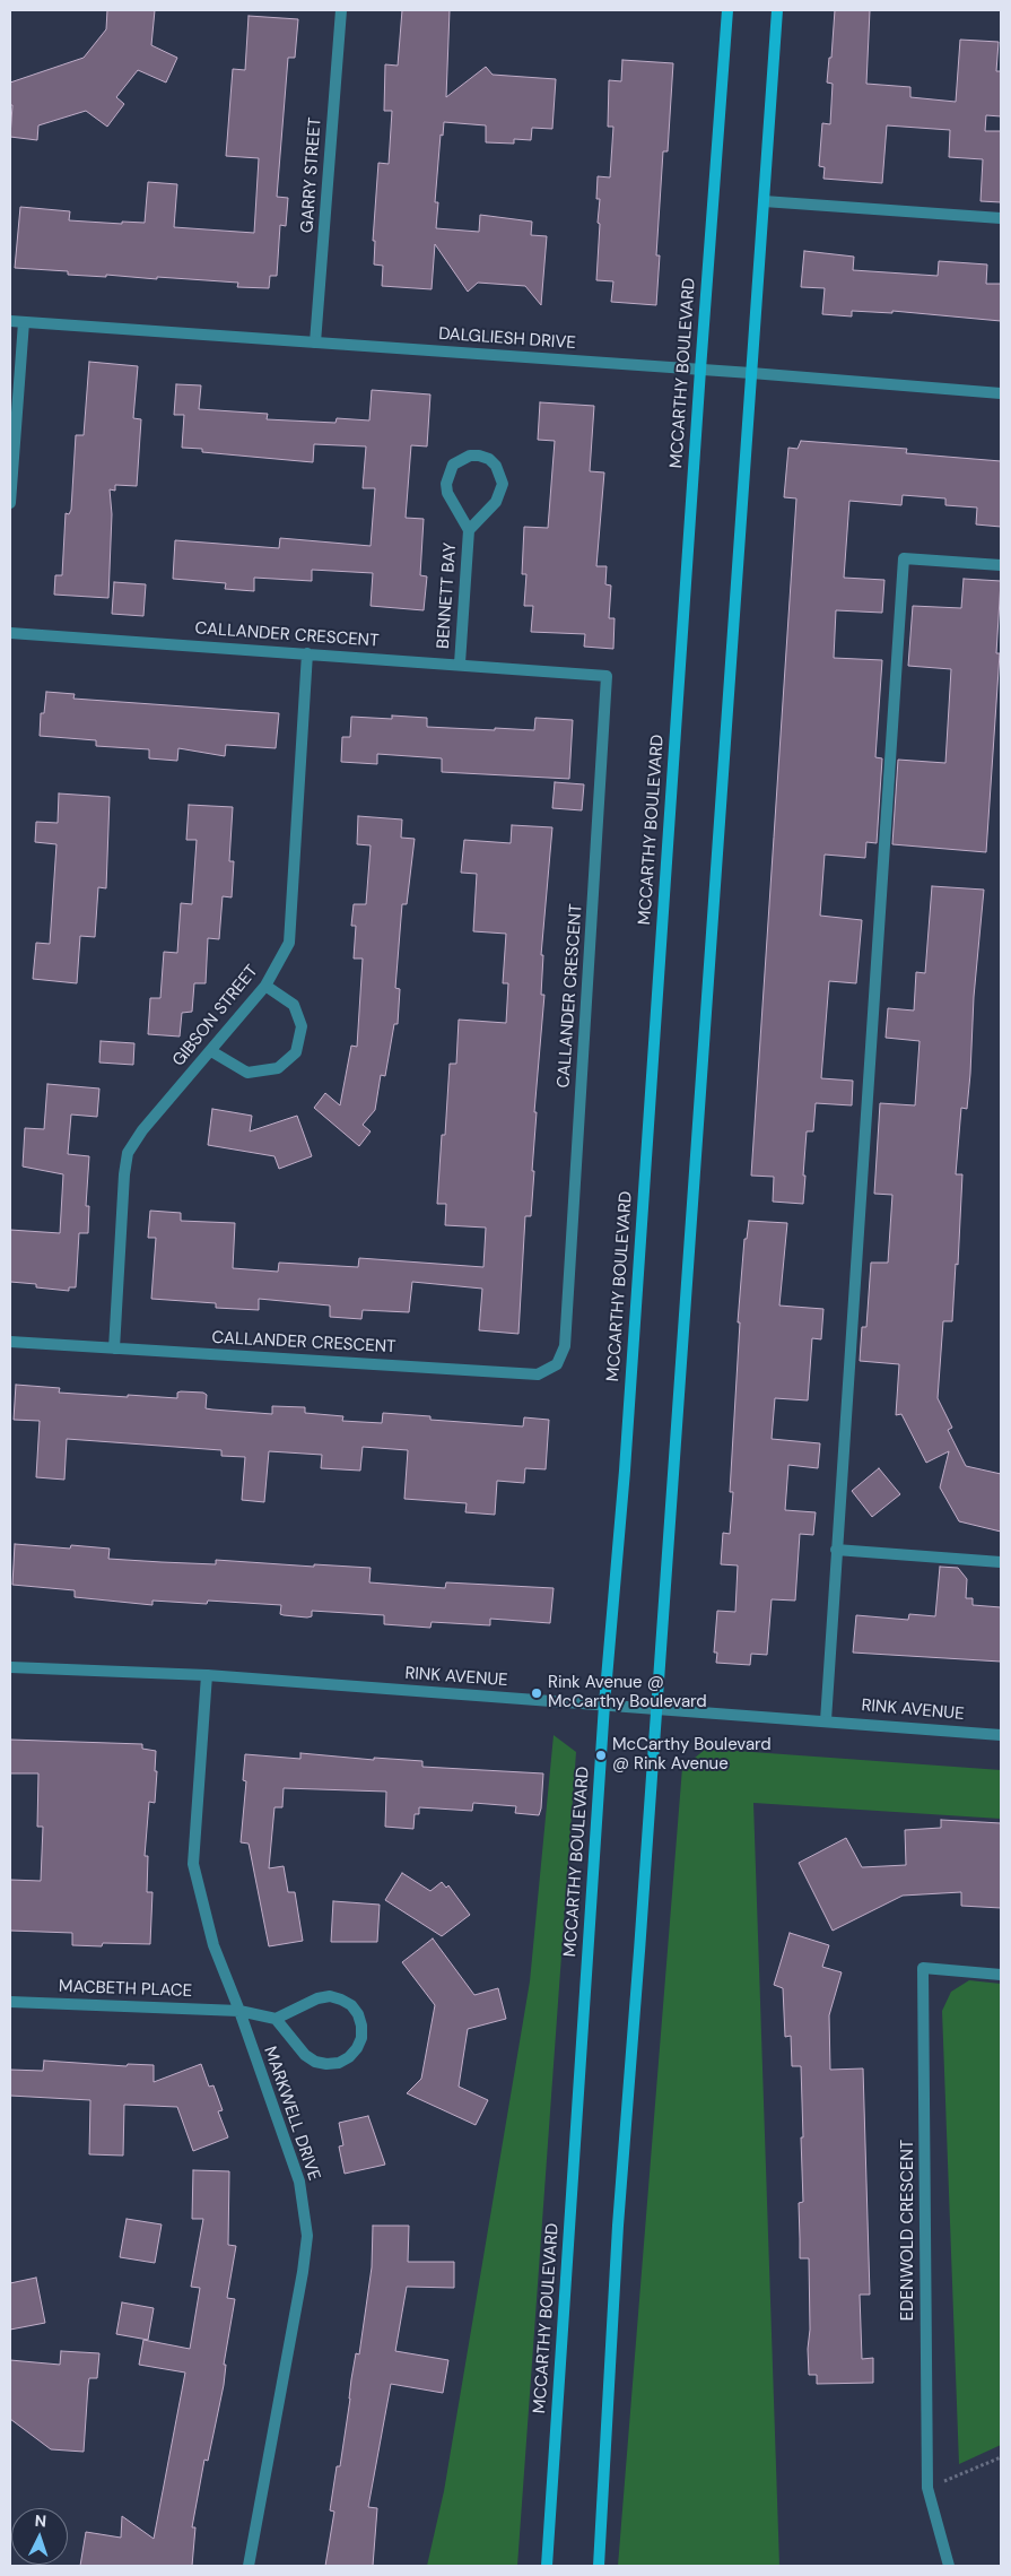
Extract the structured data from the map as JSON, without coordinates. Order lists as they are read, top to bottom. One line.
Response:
{"streets":{"main road":["MCCARTHY BOULEVARD"],"street":["GARRY STREET","DALGLIESH DRIVE","BENNETT BAY","CALLANDER CRESCENT","GIBSON STREET","RINK AVENUE","MACBETH PLACE","MARKWELL DRIVE","EDENWOLD CRESCENT"]},"crossings":[["GARRY STREET","DALGLIESH DRIVE"],["DALGLIESH DRIVE","MCCARTHY BOULEVARD"],["MCCARTHY BOULEVARD","RINK AVENUE"],["BENNETT BAY","CALLANDER CRESCENT"],["CALLANDER CRESCENT","GIBSON STREET"],["RINK AVENUE","MARKWELL DRIVE"],["MACBETH PLACE","MARKWELL DRIVE"]],"places":["Rink Avenue @ McCarthy Boulevard","McCarthy Boulevard @ Rink Avenue"],"north":"top"}
